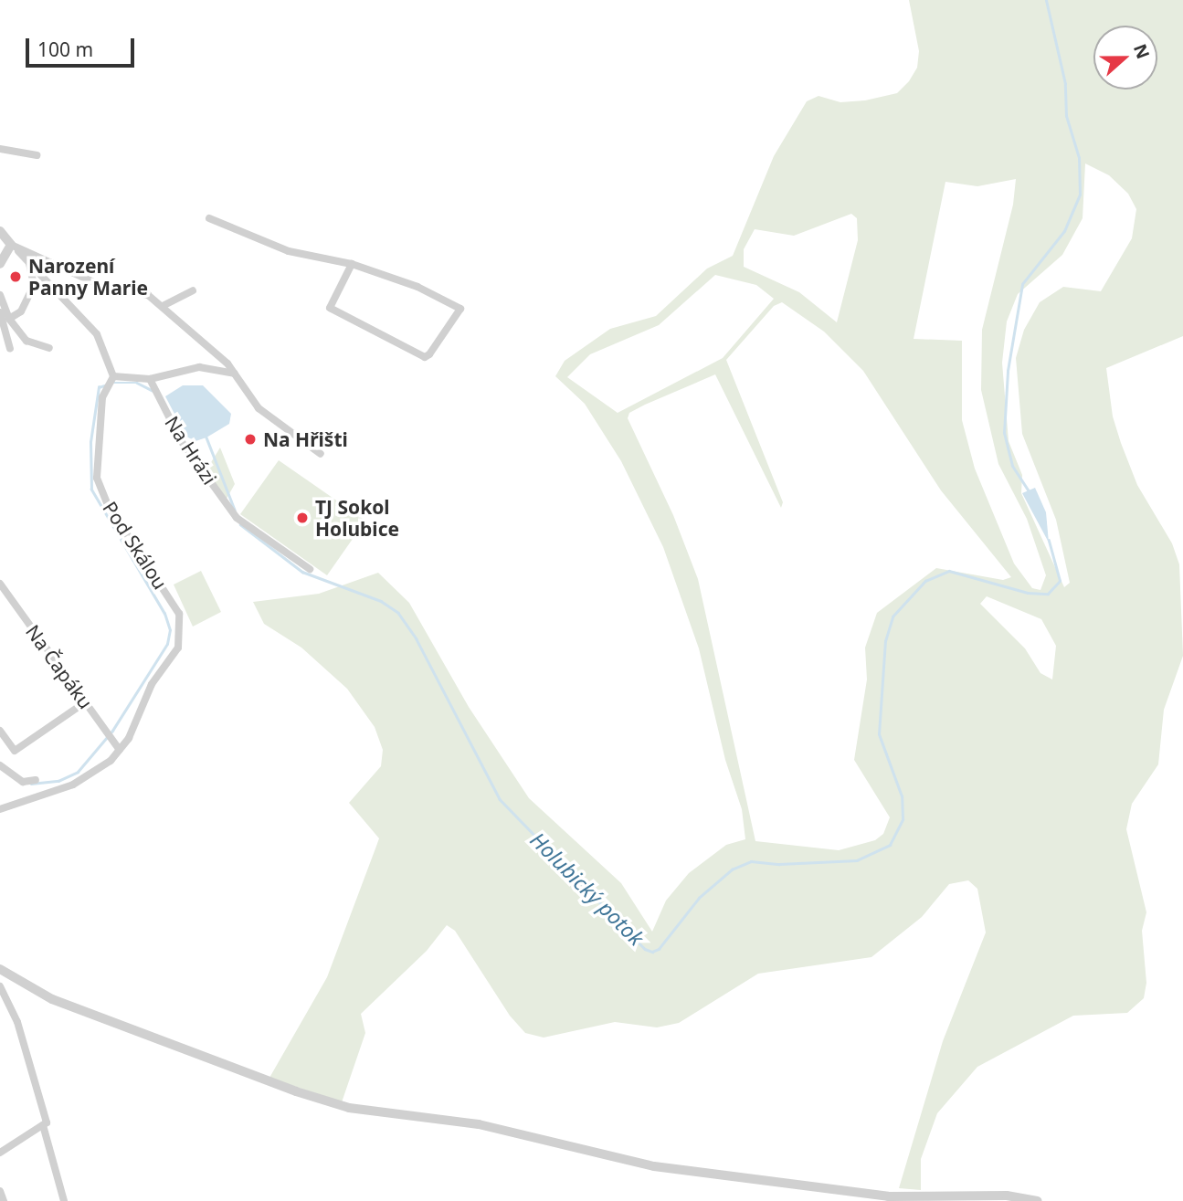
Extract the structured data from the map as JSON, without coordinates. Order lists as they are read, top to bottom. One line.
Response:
{"streets":{"street":["Na Hrázi","Pod Skálou","Na Čapáku"]},"crossings":[["Pod Skálou","Na Čapáku"]],"water":["Holubický potok"],"places":["Narození Panny Marie","Na Hřišti","TJ Sokol Holubice"],"scale_bar":"100 m","north":"right"}
